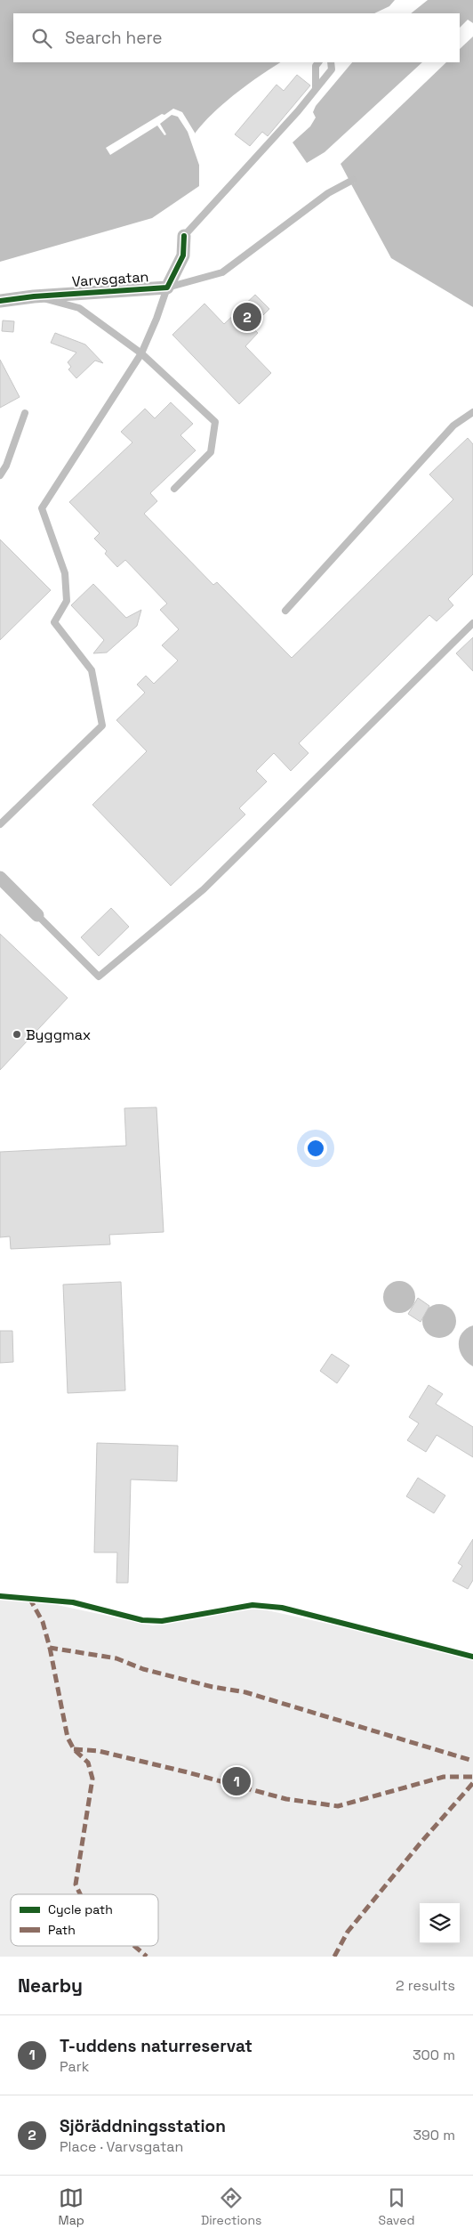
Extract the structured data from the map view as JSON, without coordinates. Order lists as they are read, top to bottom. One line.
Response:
{"streets":{"street":["Varvsgatan"]},"places":["Byggmax"],"legend":["Cycle path","Path"],"page":{"search":"Search here","pins":["2","1"],"heading":["Nearby","2 results"],"list":[{"mark":"1","name":"T-uddens naturreservat","note":"Park","value":"300 m"},{"mark":"2","name":"Sjöräddningsstation","note":"Place · Varvsgatan","value":"390 m"}],"nav":["Map","Directions","Saved"]}}
